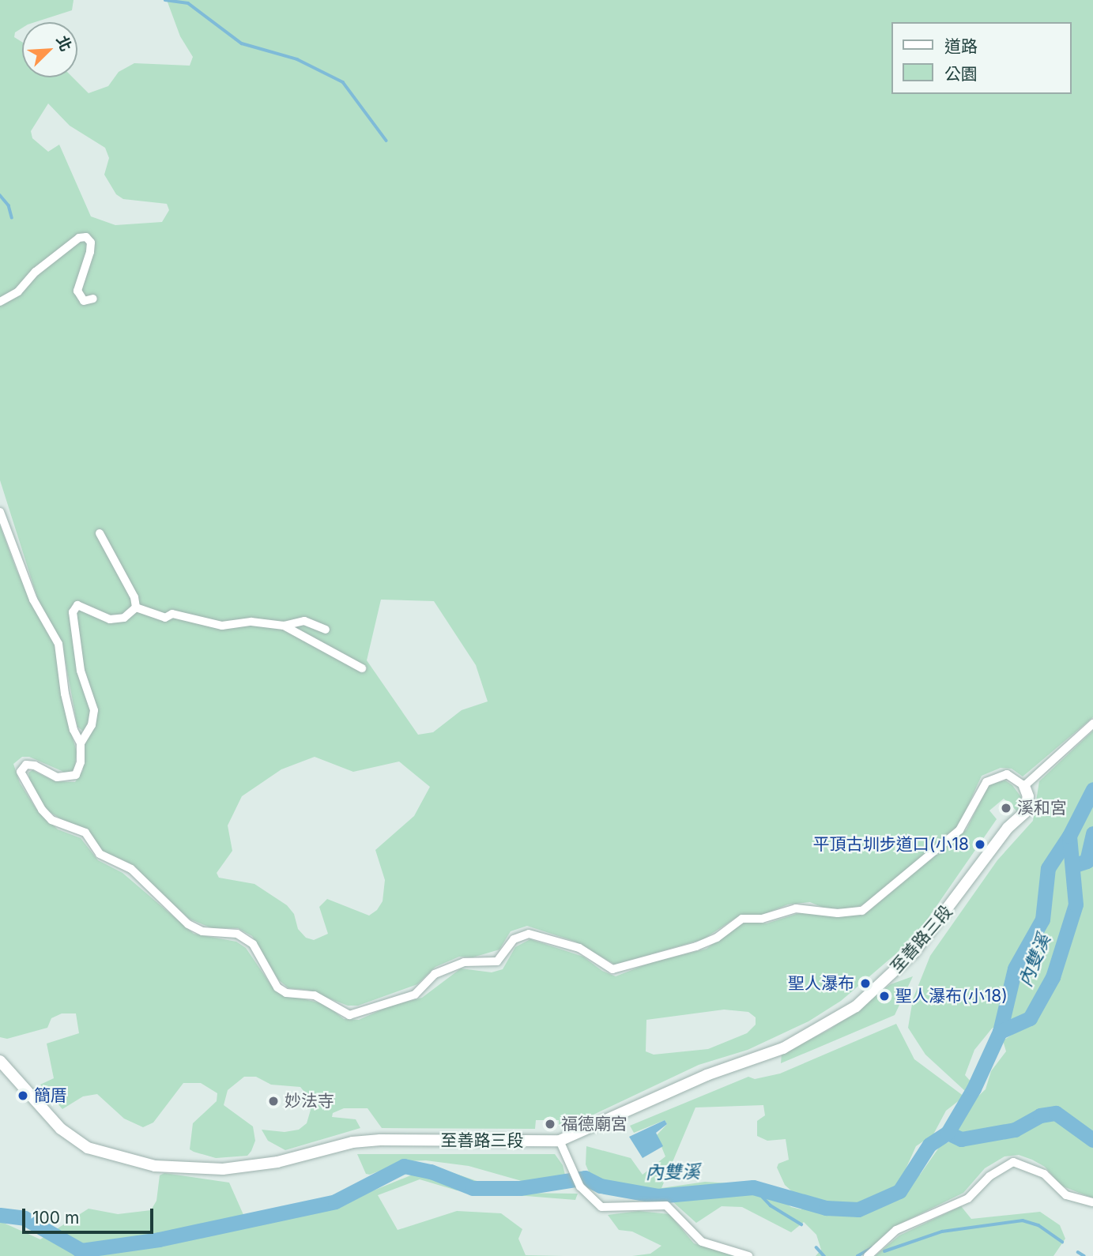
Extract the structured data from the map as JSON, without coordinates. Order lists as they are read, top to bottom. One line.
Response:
{"streets":{"street":["至善路三段"]},"water":["內雙溪"],"places":["溪和宮","平頂古圳步道口(小18","聖人瀑布","聖人瀑布(小18)","簡厝","妙法寺","福德廟宮"],"legend":["道路","公園"],"scale_bar":"100 m","north":"top right"}
